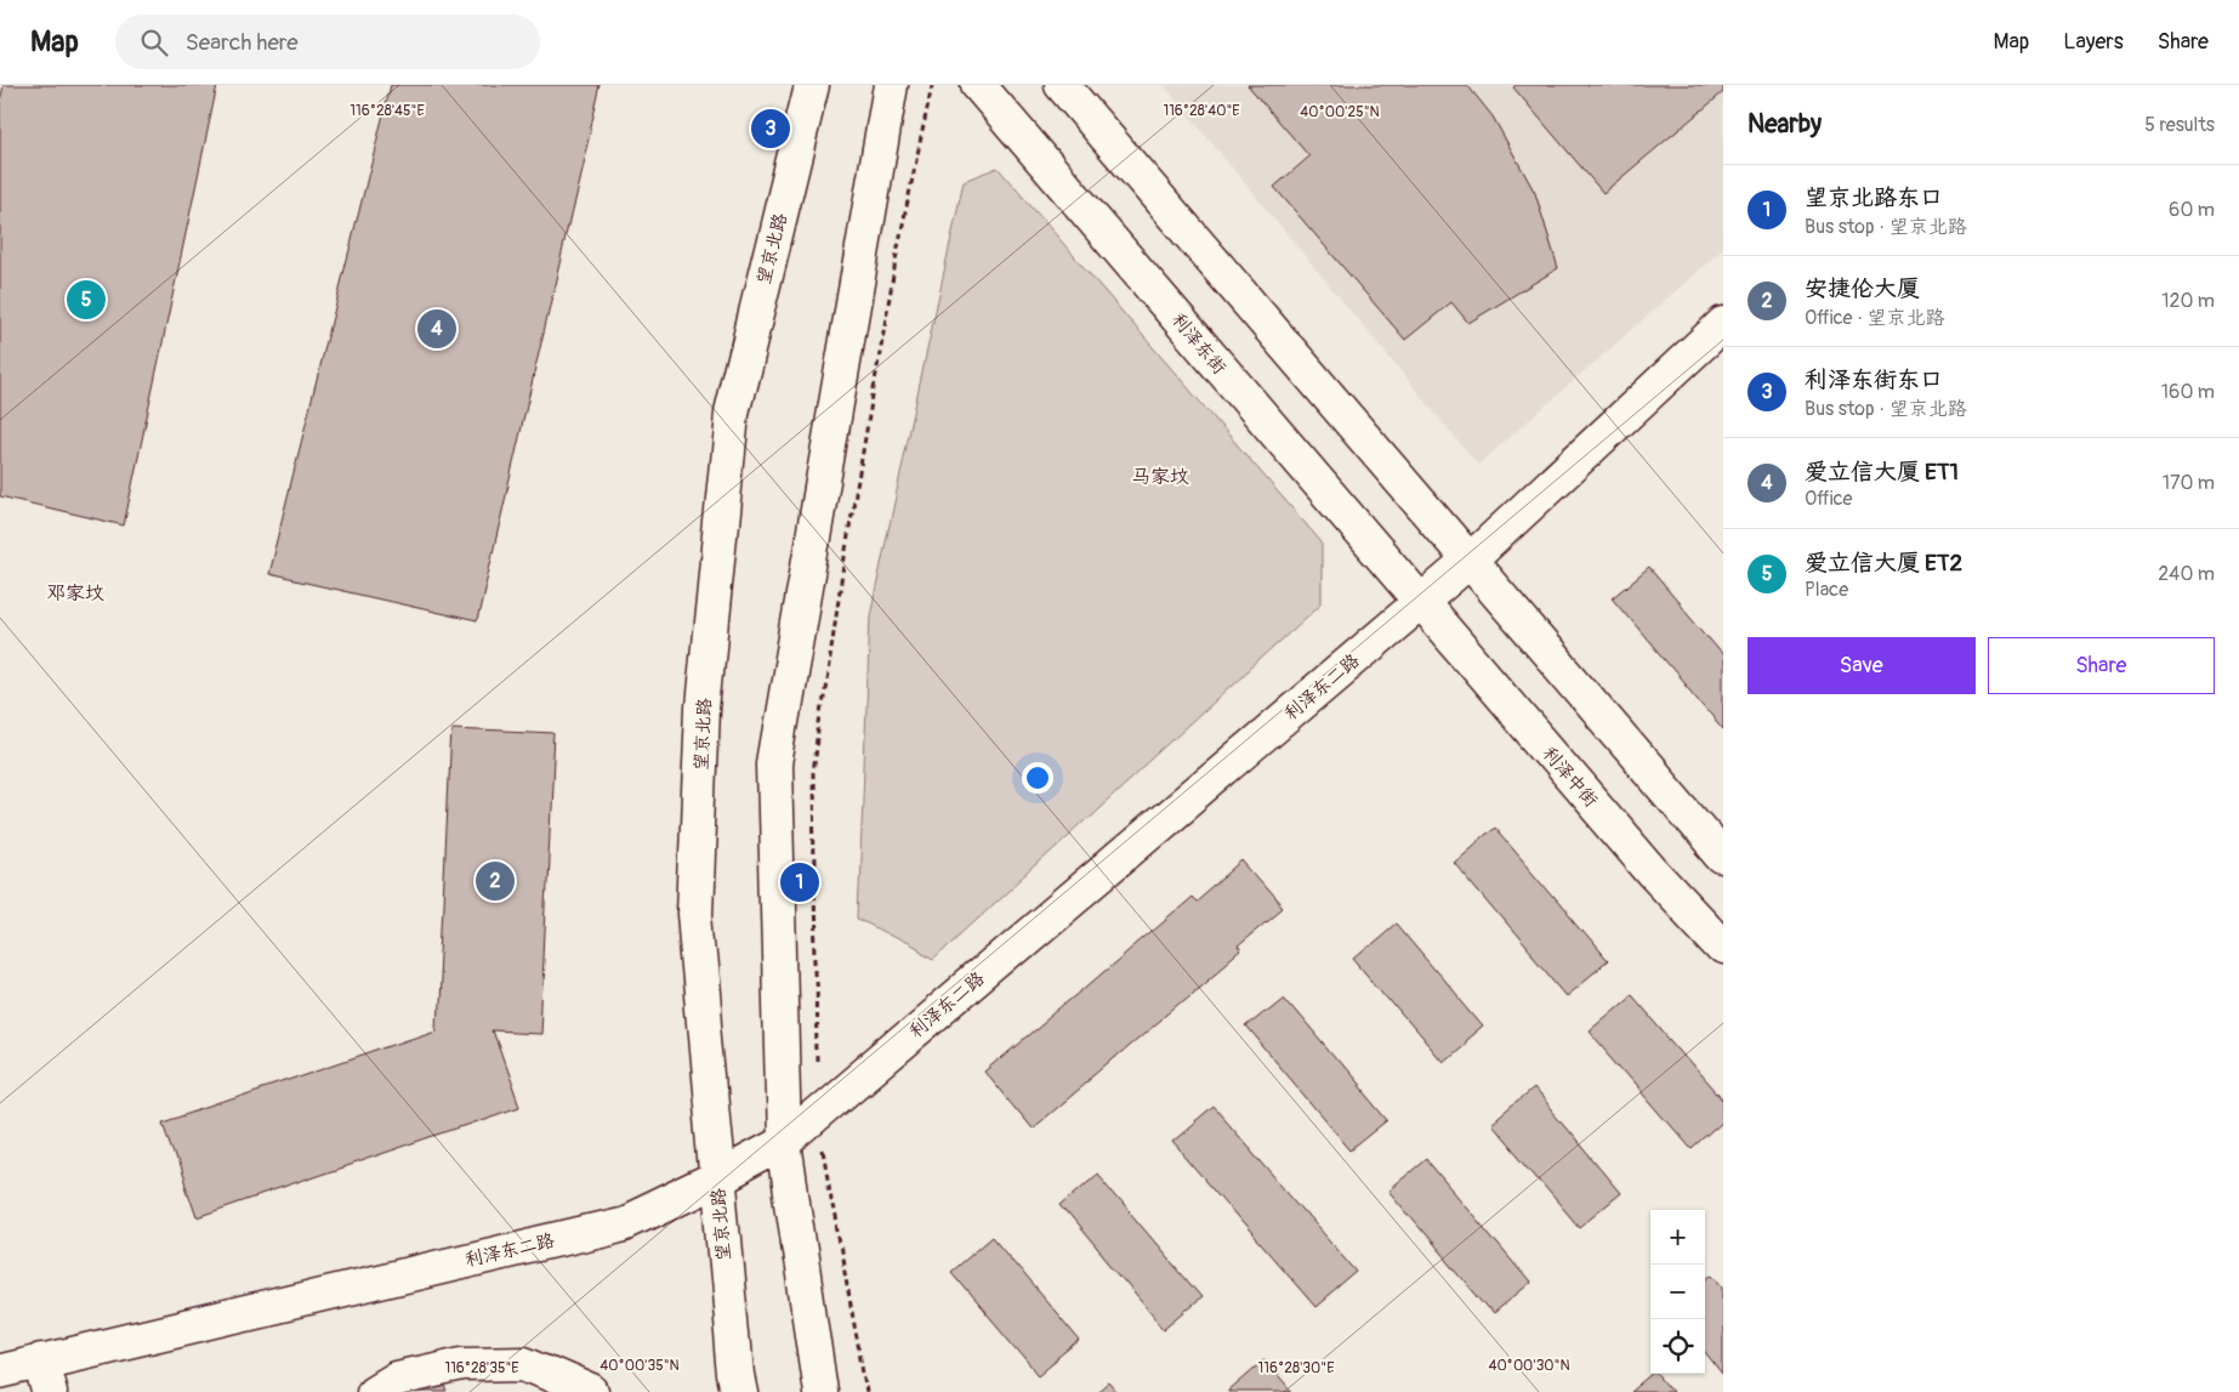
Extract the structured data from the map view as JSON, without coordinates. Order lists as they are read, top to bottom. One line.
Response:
{"streets":{"street":["望京北路","利泽东街","利泽东二路","利泽中街"]},"crossings":[["望京北路","利泽东二路"],["利泽东街","利泽东二路"],["利泽东街","利泽中街"],["利泽东二路","利泽中街"]],"districts":["马家坟","邓家坟"],"page":{"header":"Map","search":"Search here","nav":["Map","Layers","Share"],"heading":["Nearby","5 results"],"pins":["3","5","4","2","1"],"list":[{"mark":"1","name":"望京北路东口","note":"Bus stop · 望京北路","value":"60 m"},{"mark":"2","name":"安捷伦大厦","note":"Office · 望京北路","value":"120 m"},{"mark":"3","name":"利泽东街东口","note":"Bus stop · 望京北路","value":"160 m"},{"mark":"4","name":"爱立信大厦 ET1","note":"Office","value":"170 m"},{"mark":"5","name":"爱立信大厦 ET2","note":"Place","value":"240 m"}],"buttons":["Save","Share"],"map_buttons":["+","−"]},"coordinates":["116°28'45\"E","116°28'40\"E","40°00'25\"N","40°00'35\"N","40°00'30\"N","116°28'35\"E","116°28'30\"E"]}
